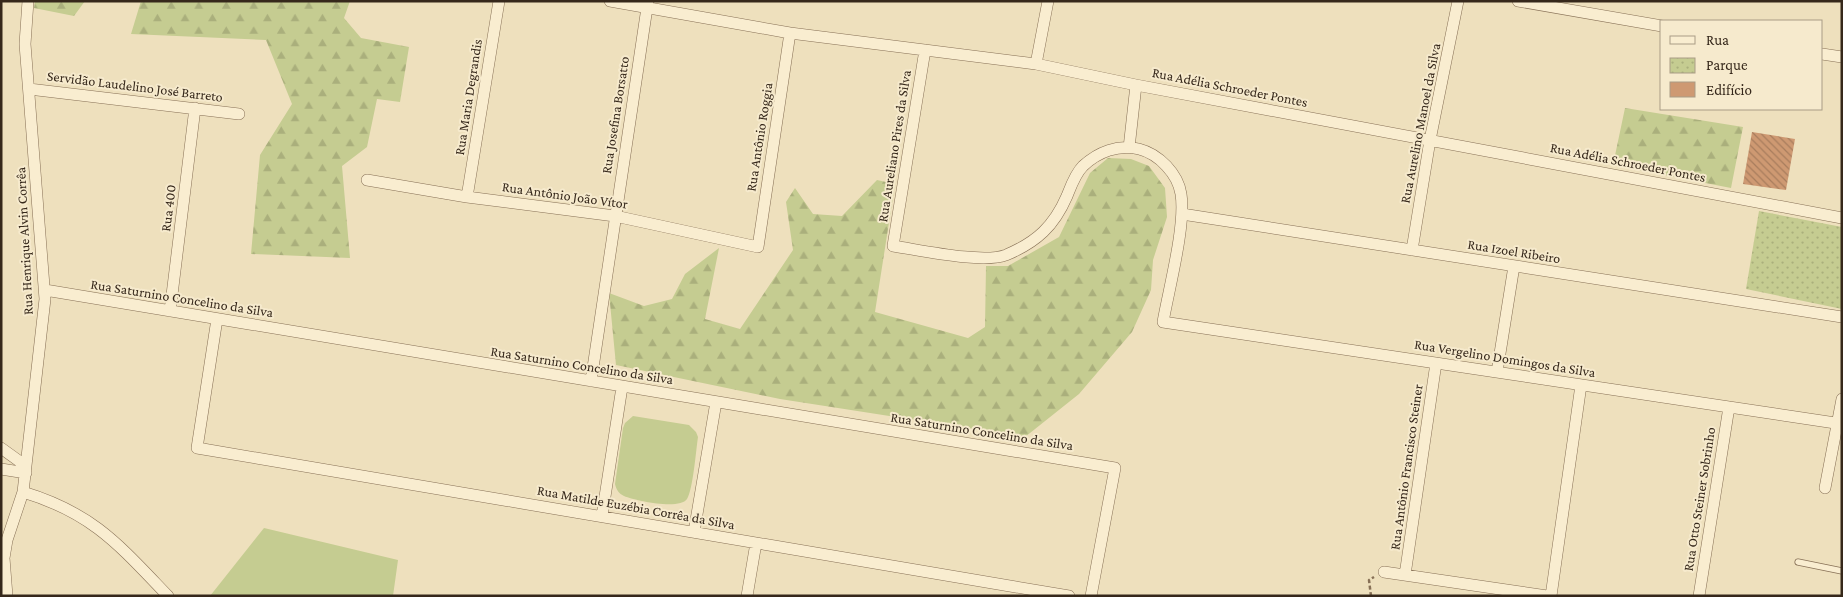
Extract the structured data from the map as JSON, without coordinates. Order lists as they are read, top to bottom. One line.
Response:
{"streets":{"street":["Servidão Laudelino José Barreto","Rua Adélia Schroeder Pontes","Rua Maria Degrandis","Rua Josefina Borsatto","Rua Aurelino Manoel da Silva","Rua Antônio Roggia","Rua Aureliano Pires da Silva","Rua Antônio João Vítor","Rua 400","Rua Henrique Alvin Corrêa","Rua Izoel Ribeiro","Rua Saturnino Concelino da Silva","Rua Vergelino Domingos da Silva","Rua Antônio Francisco Steiner","Rua Otto Steiner Sobrinho","Rua Matilde Euzébia Corrêa da Silva"]},"crossings":[["Servidão Laudelino José Barreto","Rua 400"],["Servidão Laudelino José Barreto","Rua Henrique Alvin Corrêa"],["Rua Adélia Schroeder Pontes","Rua Josefina Borsatto"],["Rua Adélia Schroeder Pontes","Rua Aurelino Manoel da Silva"],["Rua Adélia Schroeder Pontes","Rua Antônio Roggia"],["Rua Adélia Schroeder Pontes","Rua Aureliano Pires da Silva"],["Rua Maria Degrandis","Rua Antônio João Vítor"],["Rua Josefina Borsatto","Rua Antônio João Vítor"],["Rua Josefina Borsatto","Rua Saturnino Concelino da Silva"],["Rua Aurelino Manoel da Silva","Rua Izoel Ribeiro"],["Rua Antônio Roggia","Rua Antônio João Vítor"],["Rua 400","Rua Saturnino Concelino da Silva"],["Rua Henrique Alvin Corrêa","Rua Saturnino Concelino da Silva"],["Rua Izoel Ribeiro","Rua Vergelino Domingos da Silva"],["Rua Saturnino Concelino da Silva","Rua Matilde Euzébia Corrêa da Silva"],["Rua Vergelino Domingos da Silva","Rua Antônio Francisco Steiner"],["Rua Vergelino Domingos da Silva","Rua Otto Steiner Sobrinho"]],"legend":["Rua","Parque","Edifício"]}
